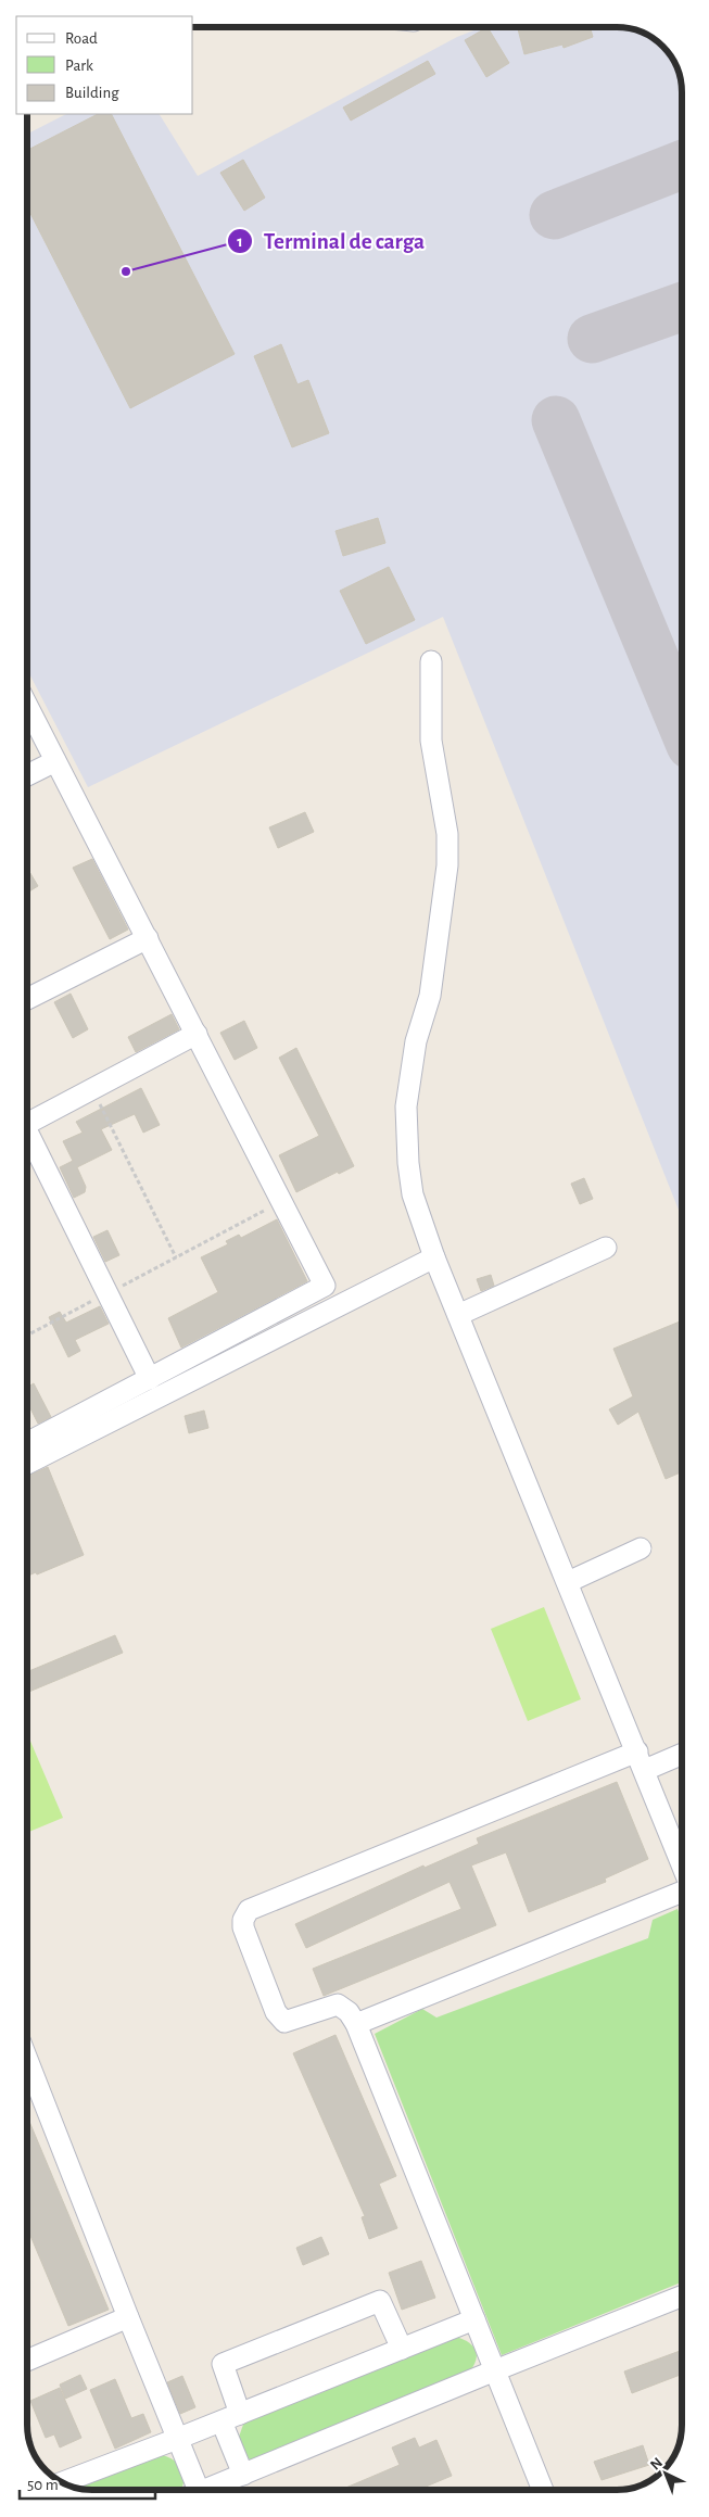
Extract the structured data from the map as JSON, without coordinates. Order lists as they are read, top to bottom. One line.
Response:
{"places":["Terminal de carga"],"legend":["Road","Park","Building"],"scale_bar":"50 m","north":"top left"}
